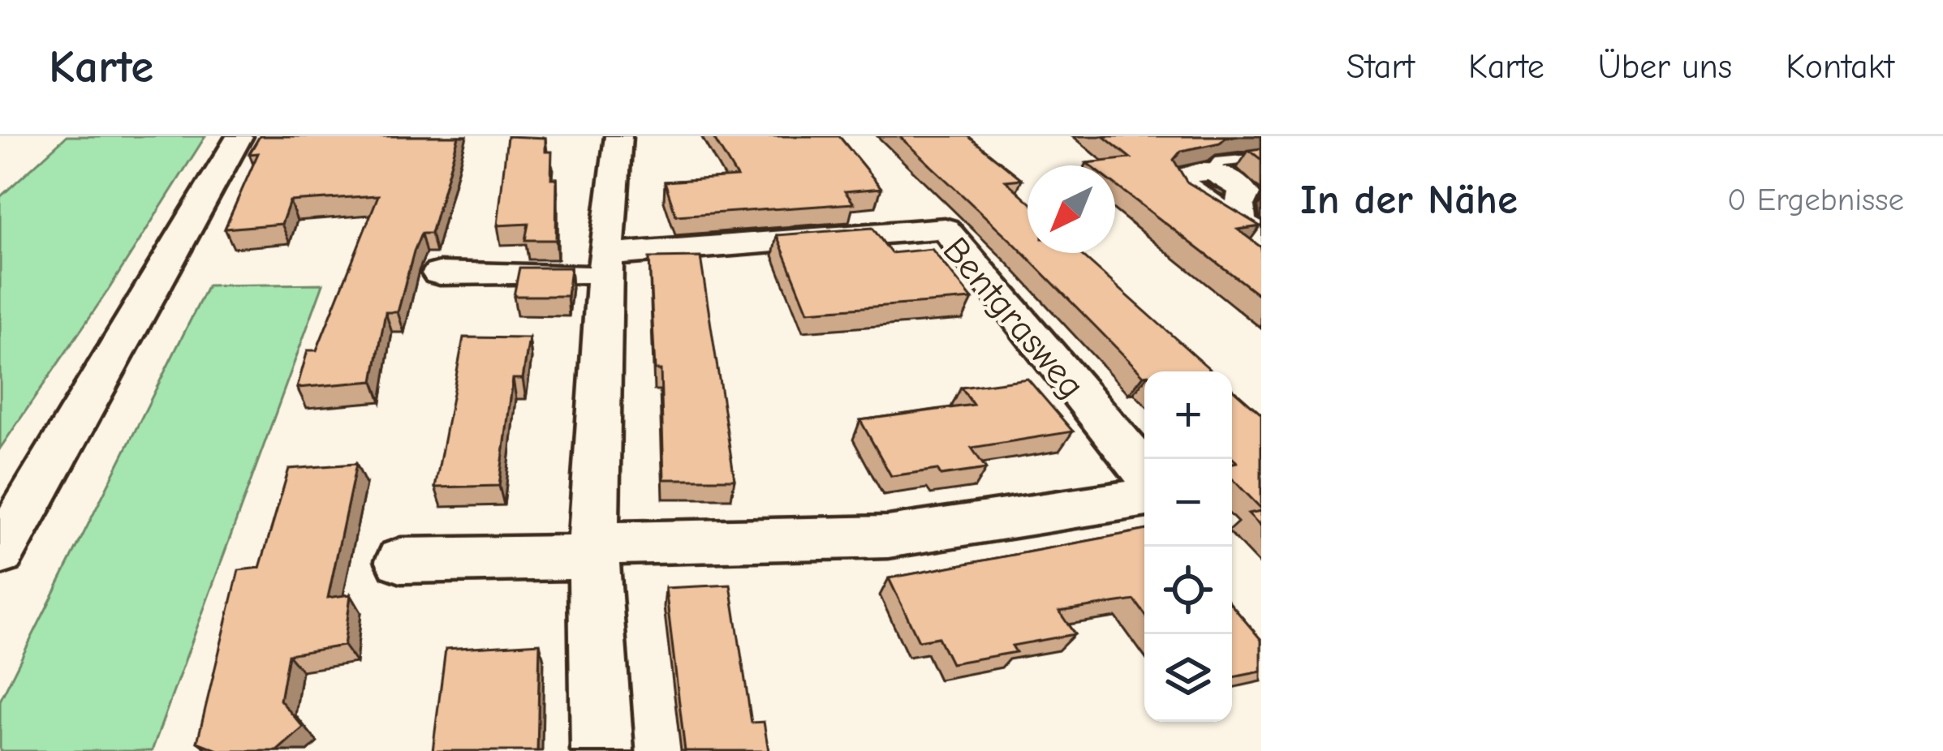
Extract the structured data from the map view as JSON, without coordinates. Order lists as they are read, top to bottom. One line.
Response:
{"streets":{"street":["Bentgrasweg"]},"north":"bottom left","page":{"header":"Karte","nav":["Start","Karte","Über uns","Kontakt"],"heading":["In der Nähe","0 Ergebnisse"],"map_buttons":["+","−"]}}
